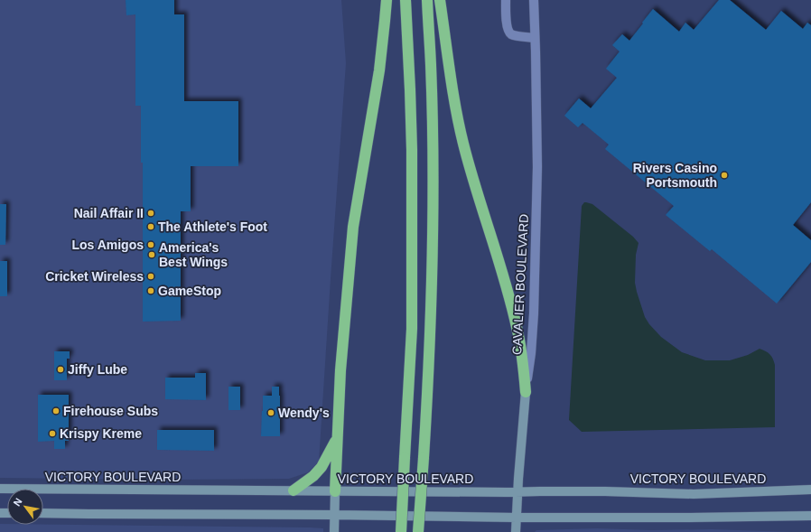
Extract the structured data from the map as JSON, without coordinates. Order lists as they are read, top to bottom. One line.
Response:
{"streets":{"main road":["CAVALIER BOULEVARD","VICTORY BOULEVARD"]},"crossings":[["CAVALIER BOULEVARD","VICTORY BOULEVARD"]],"places":["Rivers Casino Portsmouth","Nail Affair II","The Athlete's Foot","Los Amigos","America's Best Wings","Cricket Wireless","GameStop","Jiffy Lube","Firehouse Subs","Wendy's","Krispy Kreme"],"north":"top left"}
